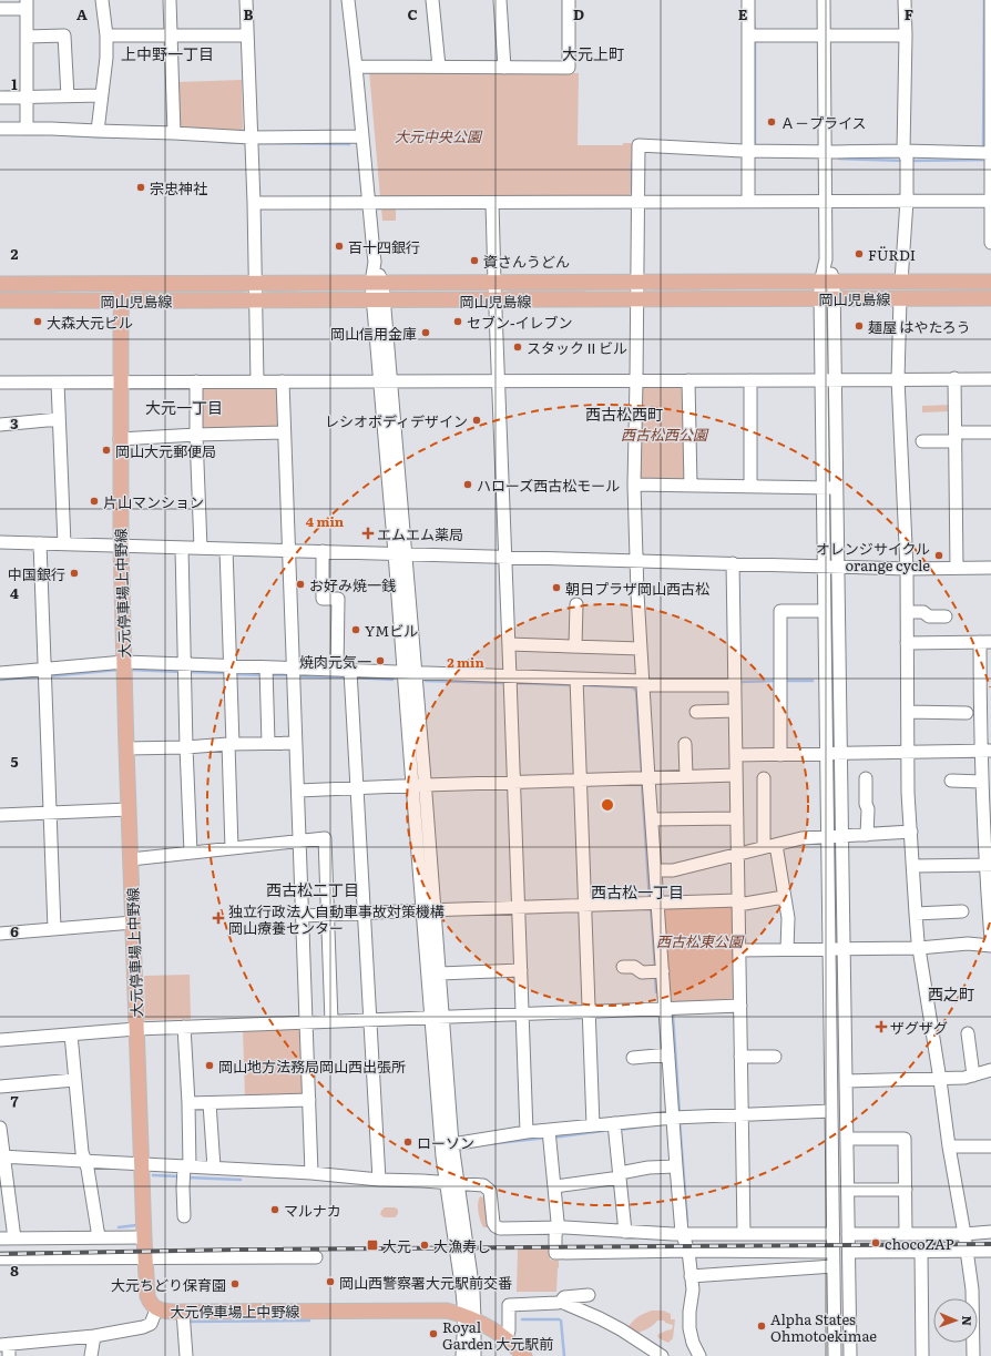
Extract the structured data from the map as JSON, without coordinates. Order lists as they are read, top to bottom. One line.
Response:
{"streets":{"main road":["岡山児島線","大元停車場上中野線"]},"crossings":[["岡山児島線","大元停車場上中野線"]],"districts":["上中野一丁目","大元上町","大元一丁目","西古松西町","西古松二丁目","西古松一丁目","西之町"],"parks":["大元中央公園","西古松西公園","西古松東公園"],"places":{"other":["Ａ－プライス","宗忠神社","百十四銀行","FÜRDI","資さんうどん","大森大元ビル","セブン-イレブン","麺屋 はやたろう","岡山信用金庫","スタックⅡビル","レシオボディデザイン","岡山大元郵便局","ハローズ西古松モール","片山マンション","オレンジサイクル orange cycle","中国銀行","お好み焼一銭","朝日プラザ岡山西古松","YMビル","焼肉元気一","岡山地方法務局岡山西出張所","ローソン","マルナカ","chocoZAP","大漁寿し","岡山西警察署大元駅前交番","大元ちどり保育園","Alpha States Ohmotoekimae","Royal Garden 大元駅前"],"health":["エムエム薬局","独立行政法人自動車事故対策機構 岡山療養センター","ザグザグ"],"transit":["大元"]},"north":"right","grid":{"columns":["A","B","C","D","E","F"],"rows":["1","2","3","4","5","6","7","8"]},"rings":["4 min","2 min"]}
